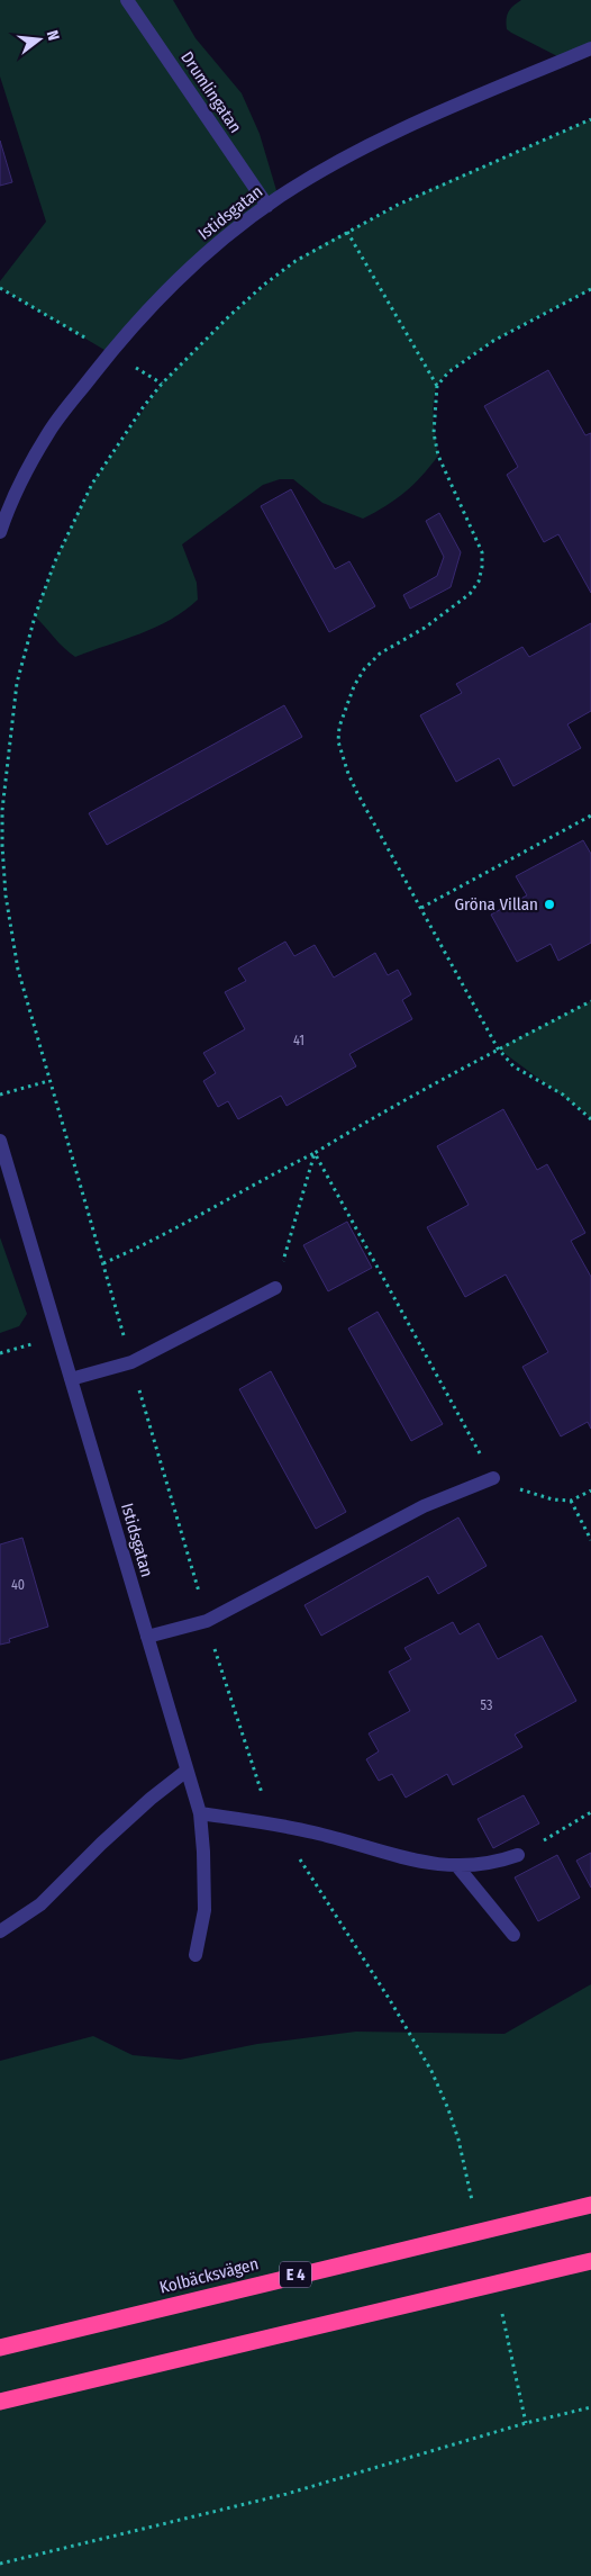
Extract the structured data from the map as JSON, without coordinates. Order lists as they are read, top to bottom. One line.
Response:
{"streets":{"highway":["E 4","Kolbäcksvägen"],"street":["Drumlingatan","Istidsgatan"]},"crossings":[["Drumlingatan","Istidsgatan"]],"places":["Gröna Villan"],"house_numbers":["41","40","53"],"north":"right"}
